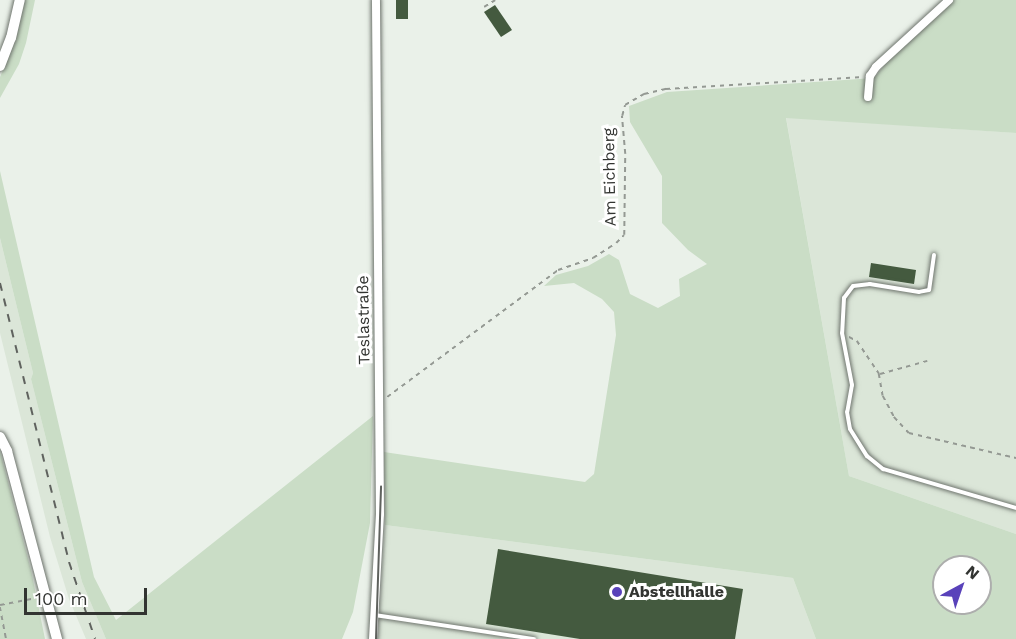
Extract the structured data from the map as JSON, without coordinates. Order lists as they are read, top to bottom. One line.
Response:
{"streets":{"street":["Teslastraße"],"path":["Am Eichberg"]},"crossings":[["Am Eichberg","Teslastraße"]],"places":["Abstellhalle"],"scale_bar":"100 m","north":"top right"}
